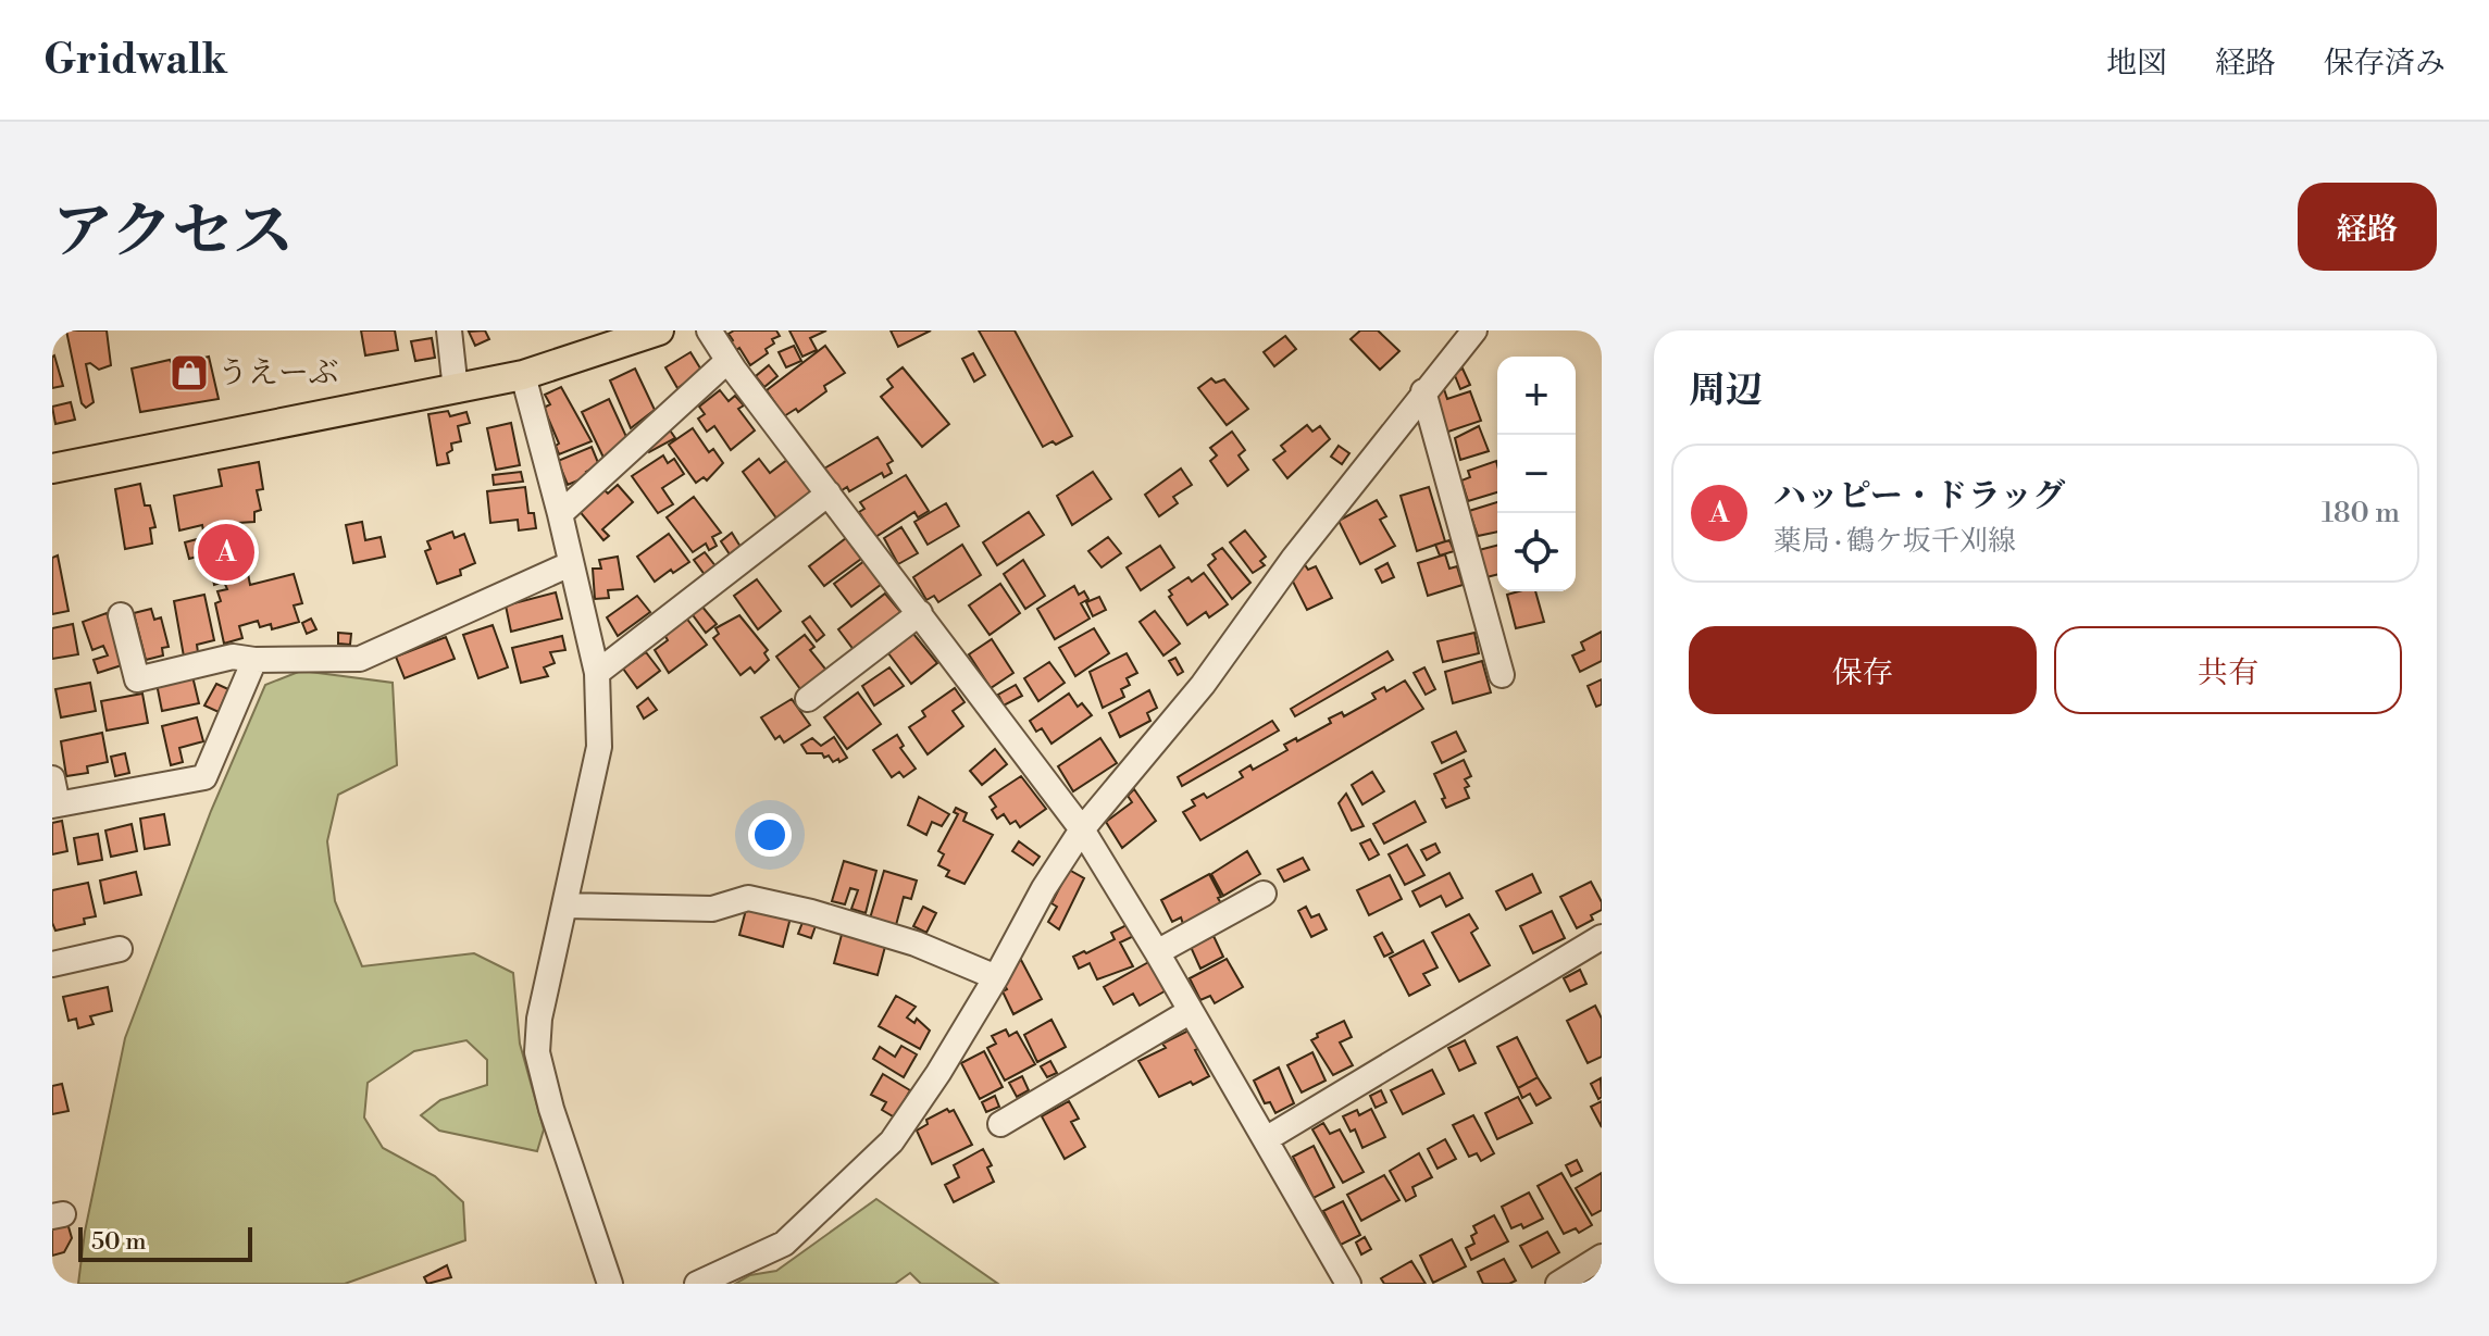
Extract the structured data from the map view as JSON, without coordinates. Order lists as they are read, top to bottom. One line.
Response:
{"places":{"shop":["うえーぶ"]},"scale_bar":"50 m","page":{"header":"Gridwalk","nav":["地図","経路","保存済み"],"title":"アクセス","buttons":["経路",["保存","共有"]],"heading":"周辺","map_buttons":["+","−"],"list":[{"mark":"A","name":"ハッピー・ドラッグ","note":"薬局 · 鶴ケ坂千刈線","value":"180 m"}],"pins":"A","scale":"50 m"}}
